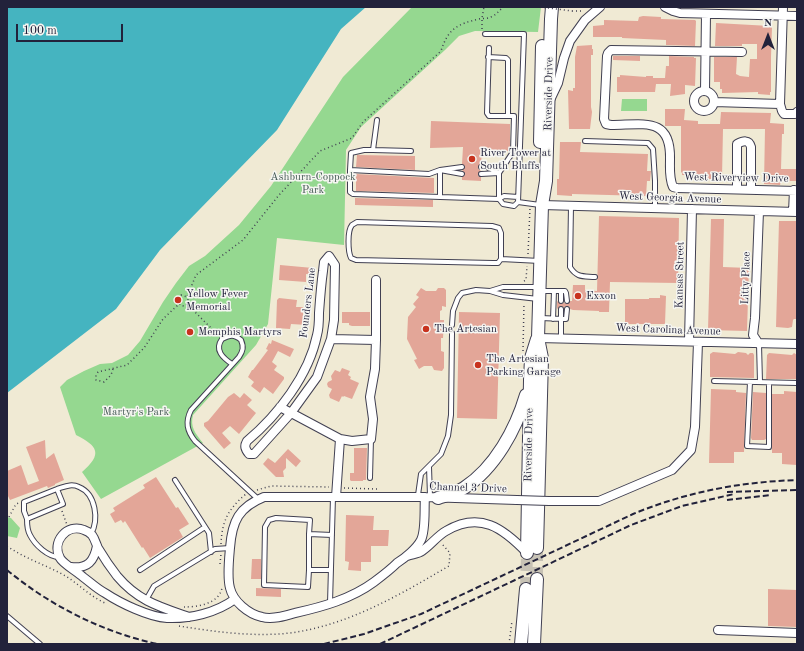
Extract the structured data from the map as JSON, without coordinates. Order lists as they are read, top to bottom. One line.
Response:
{"streets":{"main road":["Riverside Drive"],"street":["West Riverview Drive","West Georgia Avenue","Kansas Street","Litty Place","Founders Lane","West Carolina Avenue","Channel 3 Drive"]},"crossings":[["Riverside Drive","West Georgia Avenue"],["Riverside Drive","West Carolina Avenue"],["West Georgia Avenue","Kansas Street"],["West Georgia Avenue","Litty Place"],["Kansas Street","West Carolina Avenue"],["Kansas Street","Channel 3 Drive"],["Litty Place","West Carolina Avenue"],["West Carolina Avenue","Channel 3 Drive"]],"parks":["Ashburn-Coppock Park","Martyr's Park"],"places":["River Tower at South Bluffs","Exxon","Yellow Fever Memorial","The Artesian","Memphis Martyrs","The Artesian Parking Garage"],"scale_bar":"100 m","north":"top"}
